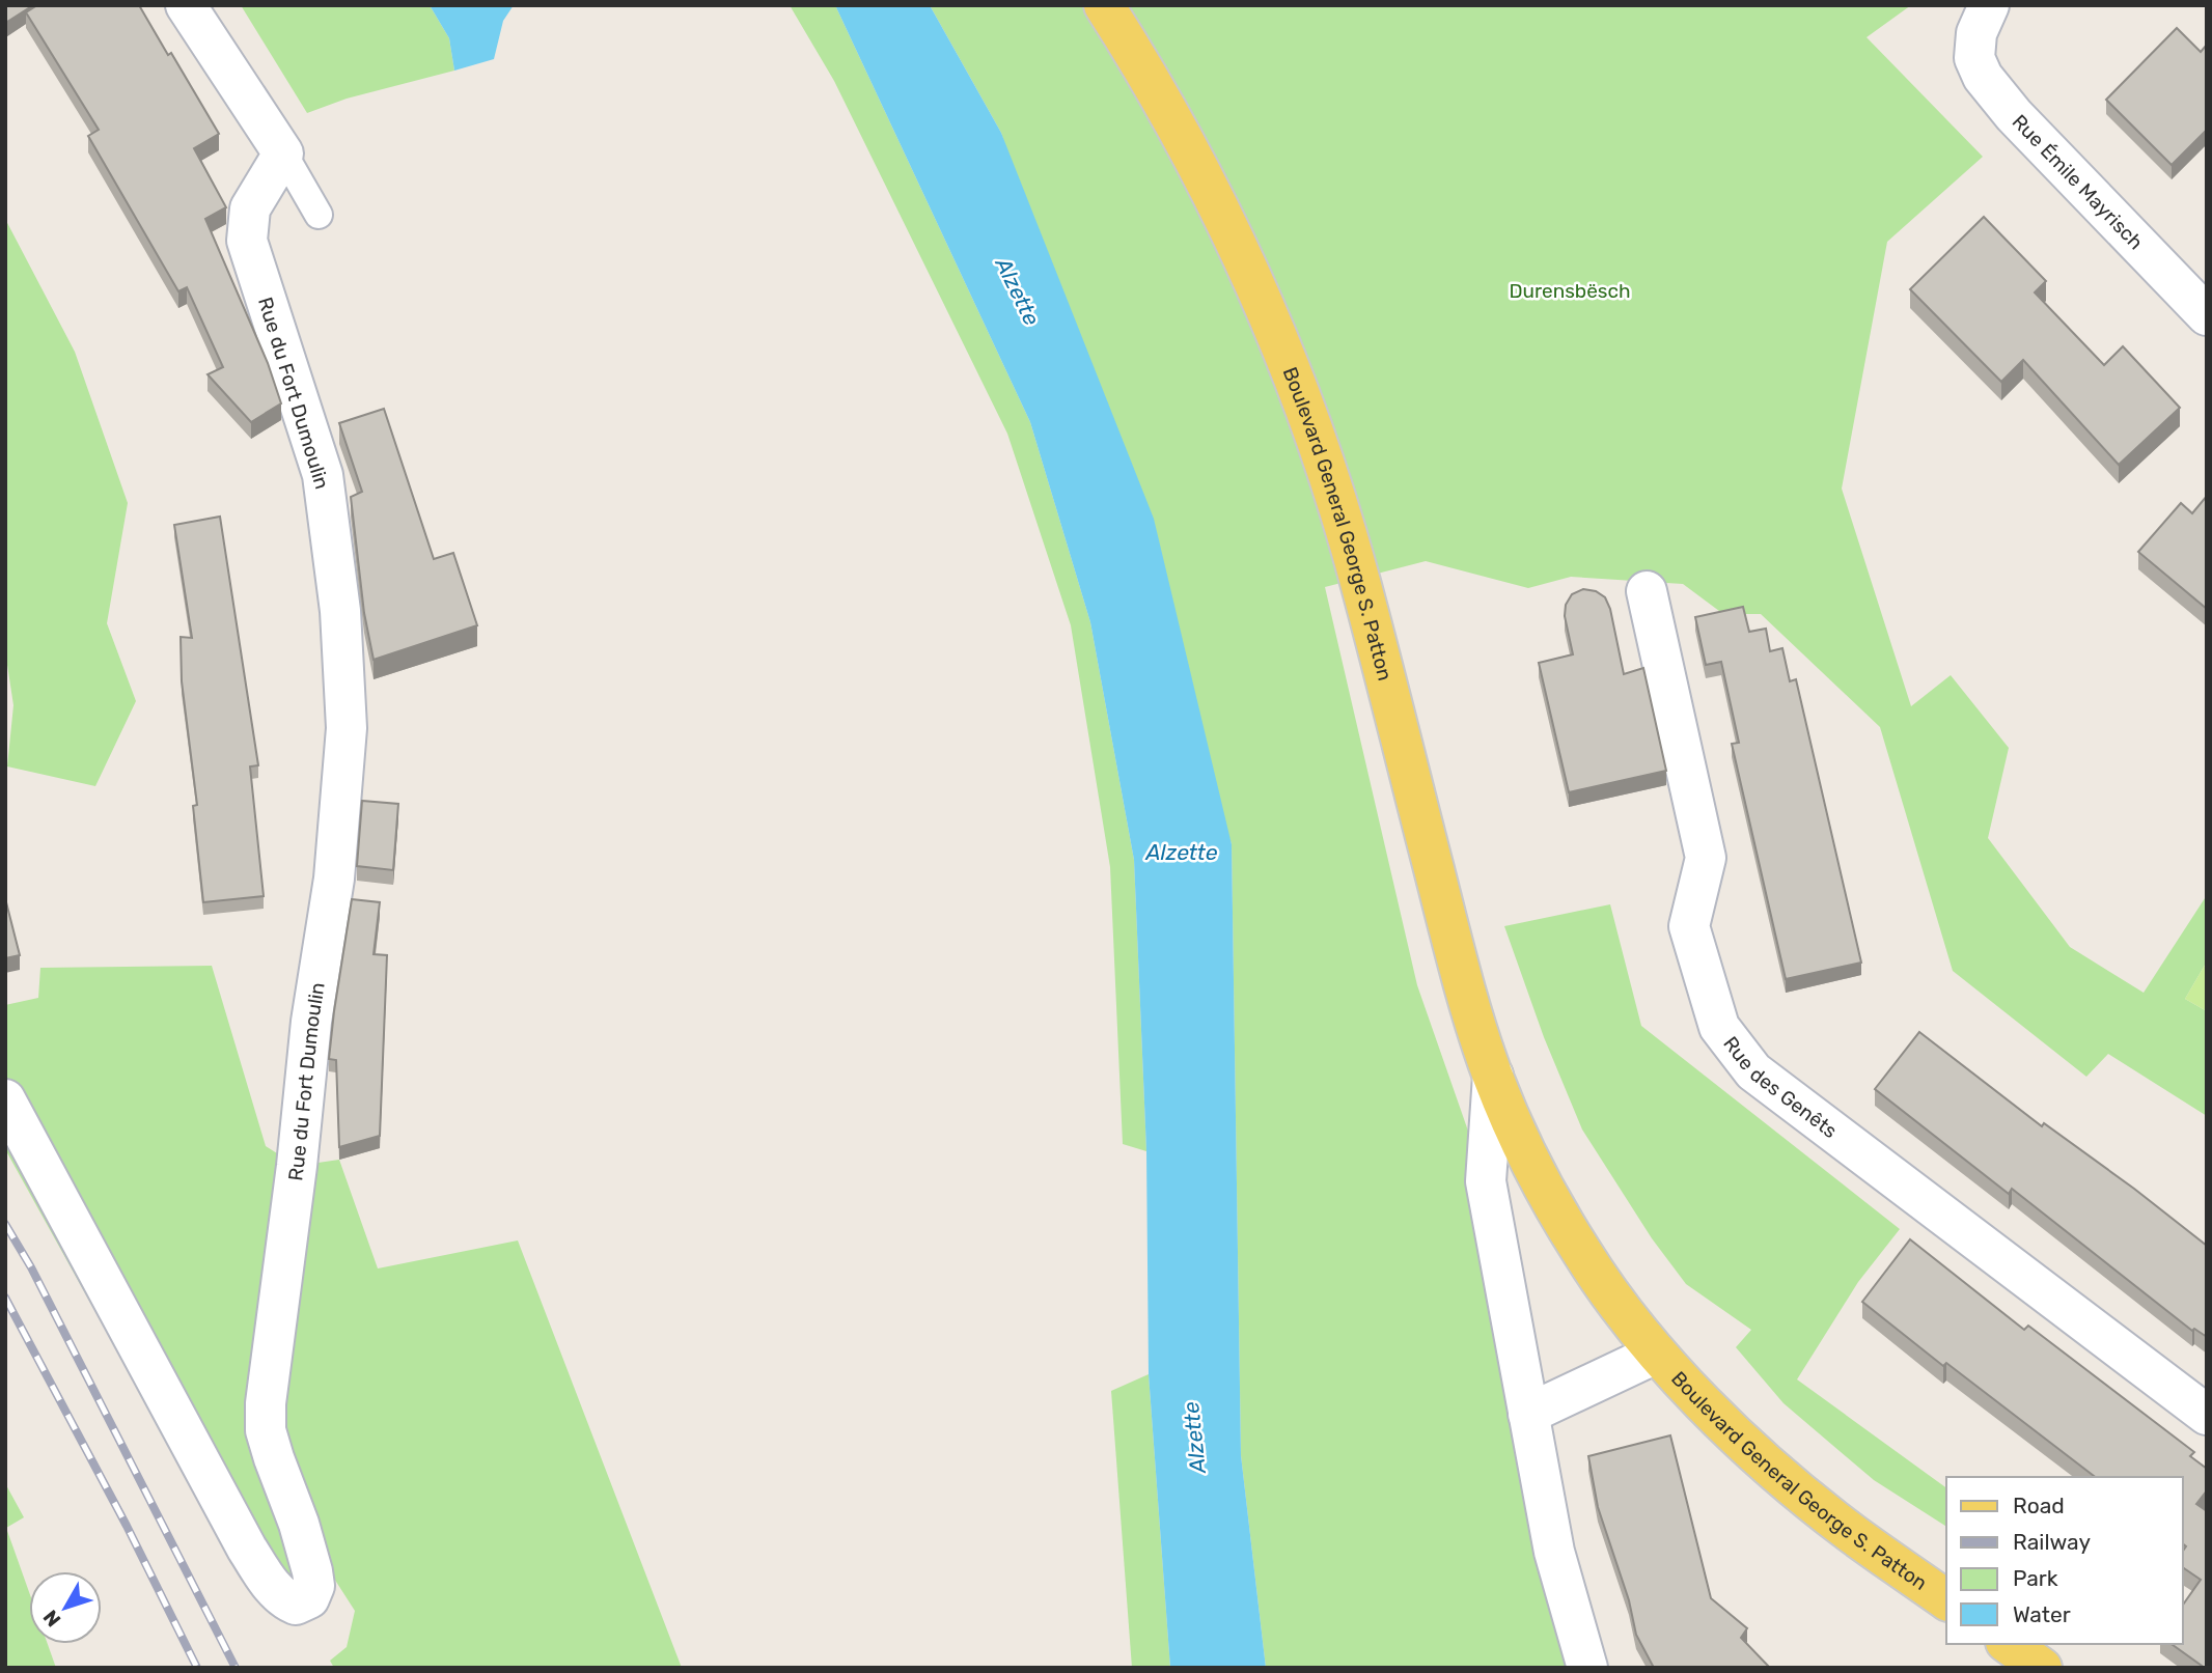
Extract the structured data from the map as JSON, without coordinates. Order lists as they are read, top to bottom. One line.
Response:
{"streets":{"main road":["Boulevard General George S. Patton"],"street":["Rue Émile Mayrisch","Rue du Fort Dumoulin","Rue des Genêts"]},"water":["Alzette"],"parks":["Durensbësch"],"legend":["Road","Railway","Park","Water"],"north":"bottom left"}
